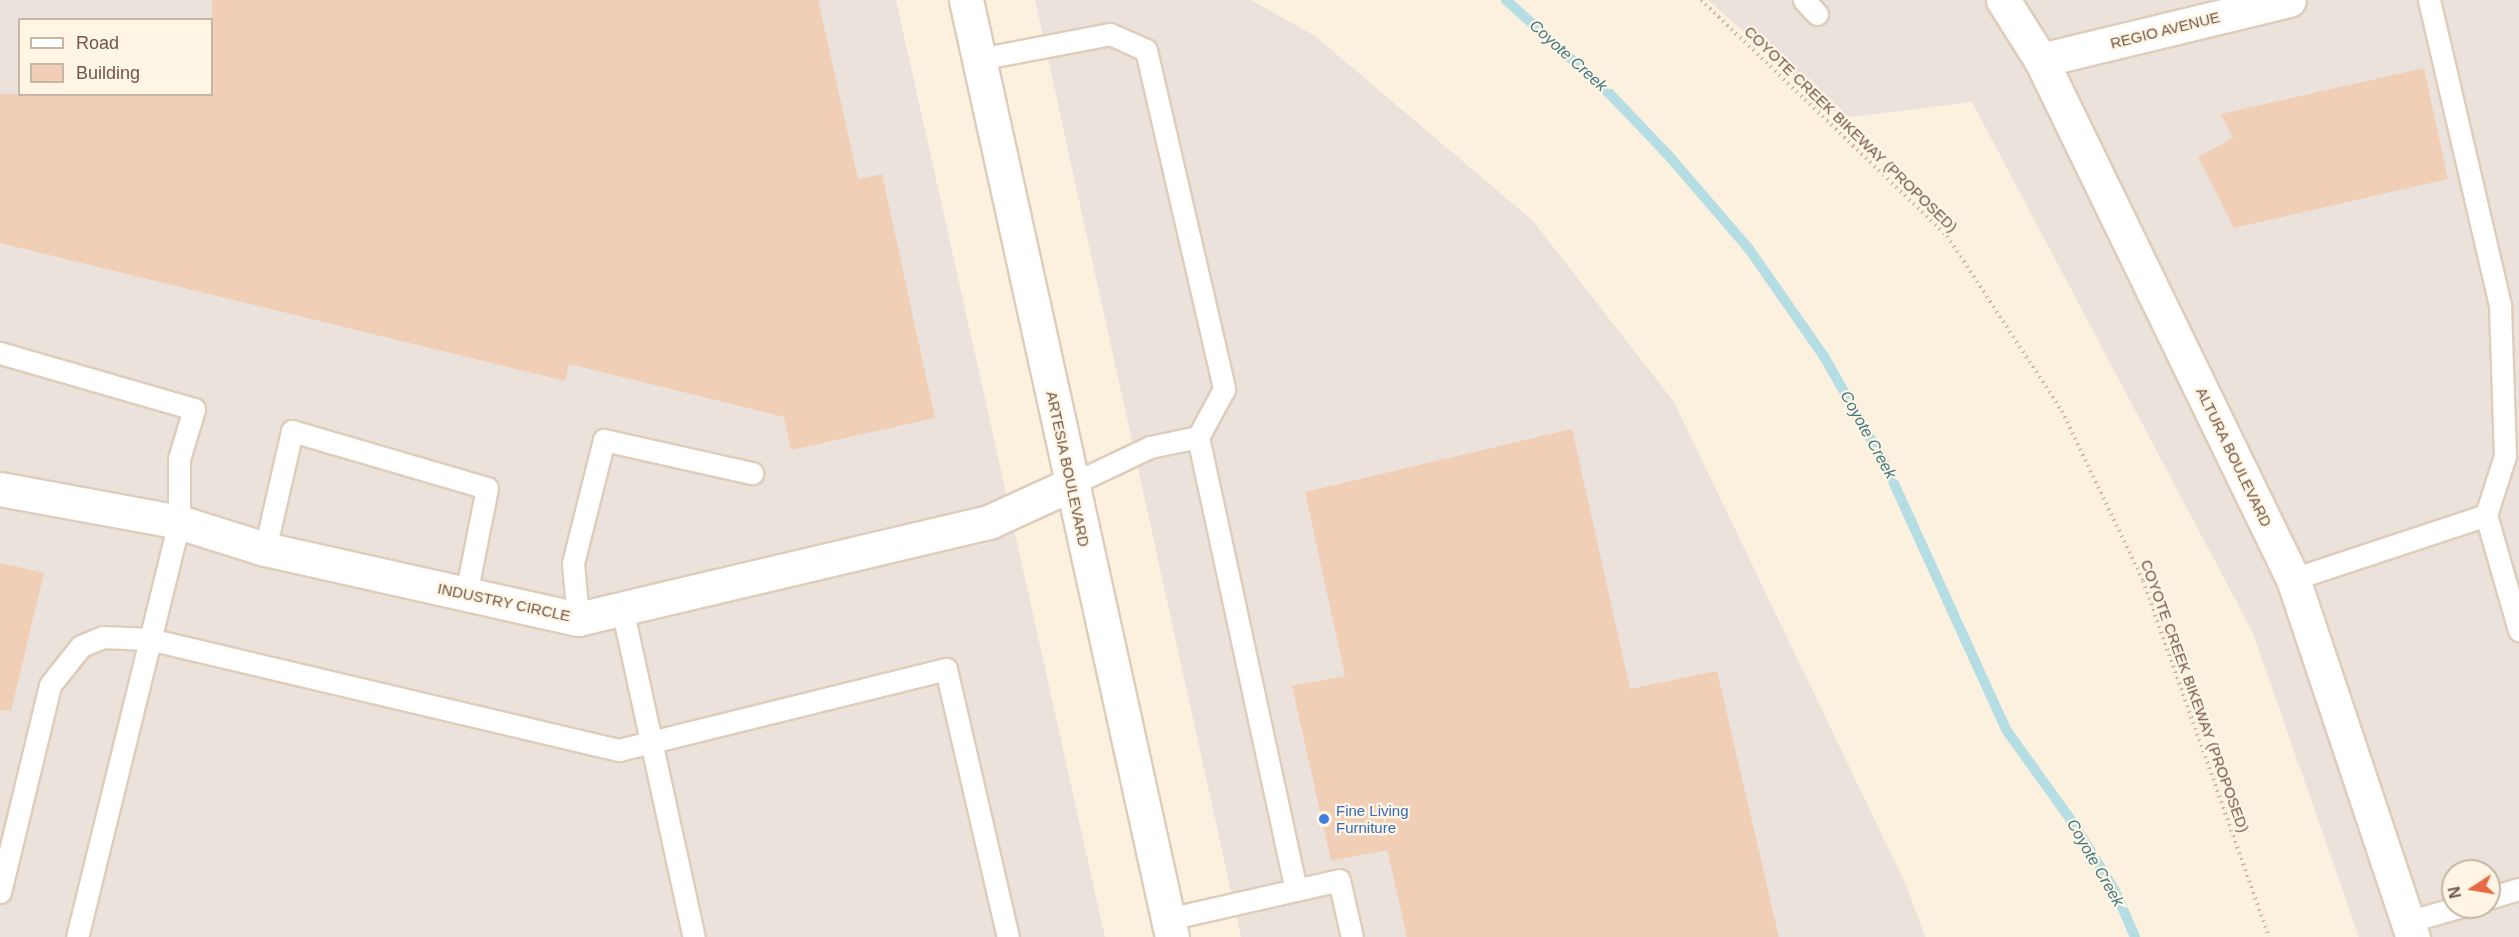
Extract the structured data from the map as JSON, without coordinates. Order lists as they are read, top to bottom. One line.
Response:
{"streets":{"street":["REGIO AVENUE","ALTURA BOULEVARD","ARTESIA BOULEVARD","INDUSTRY CIRCLE"],"path":["COYOTE CREEK BIKEWAY (PROPOSED)"]},"crossings":[["REGIO AVENUE","ALTURA BOULEVARD"],["ARTESIA BOULEVARD","INDUSTRY CIRCLE"]],"water":["Coyote Creek"],"places":["Fine Living Furniture"],"legend":["Road","Building"],"north":"left"}
